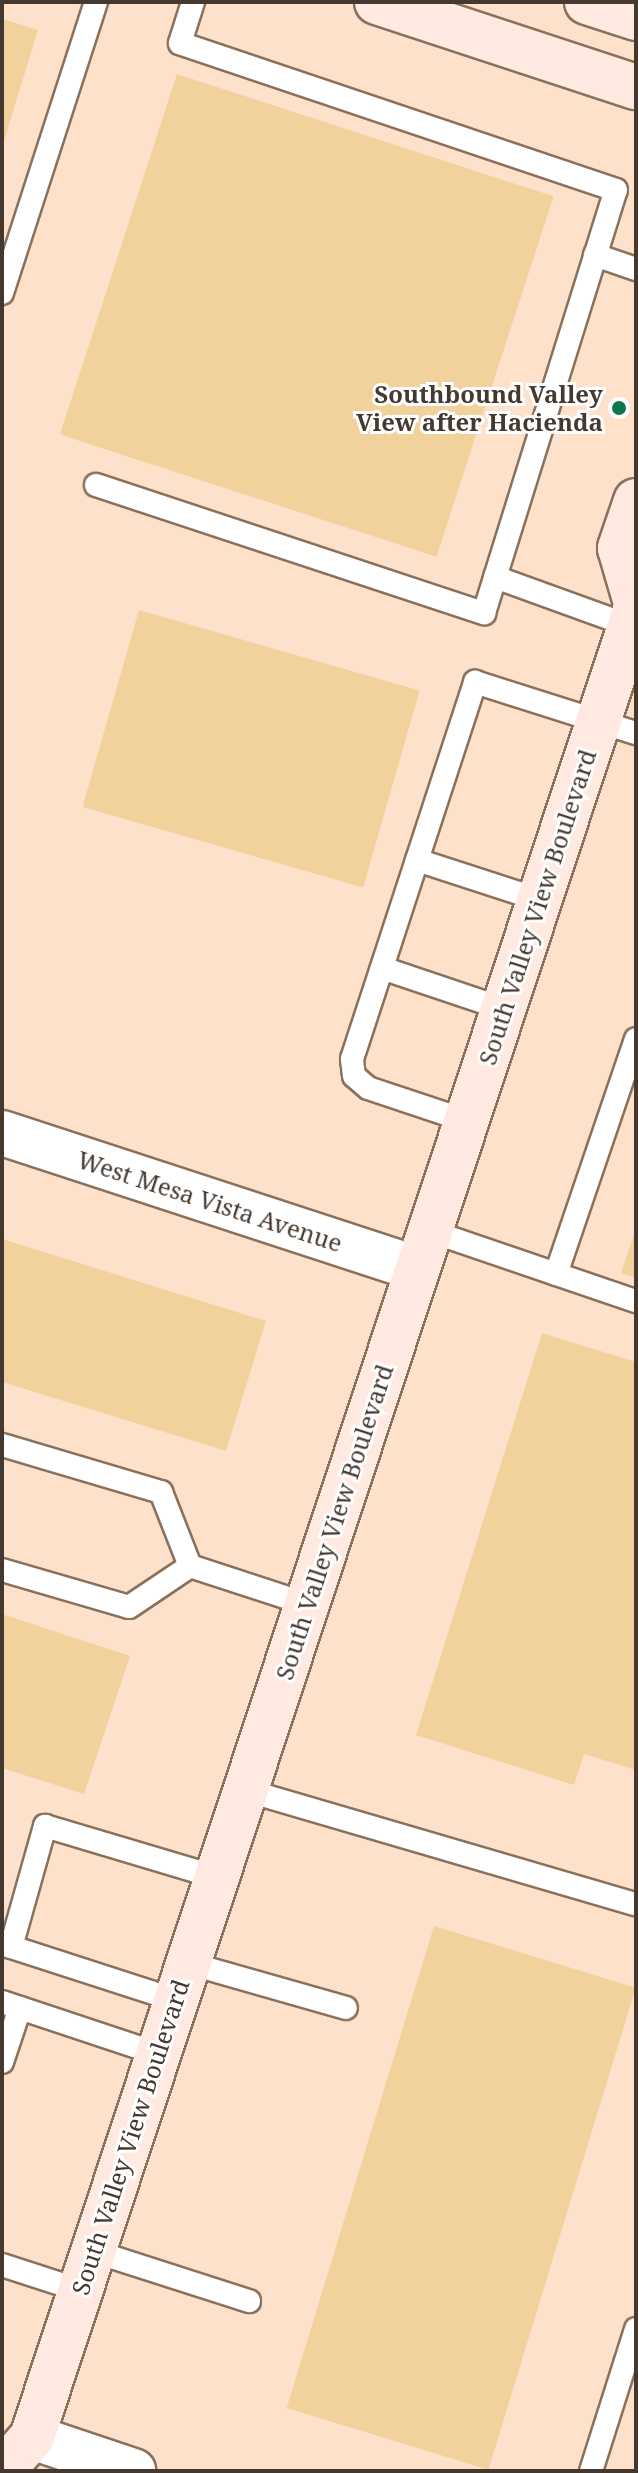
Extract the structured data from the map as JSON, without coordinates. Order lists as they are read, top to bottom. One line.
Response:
{"streets":{"main road":["South Valley View Boulevard"],"street":["West Mesa Vista Avenue"]},"crossings":[["South Valley View Boulevard","West Mesa Vista Avenue"]],"places":["Southbound Valley View after Hacienda"]}
